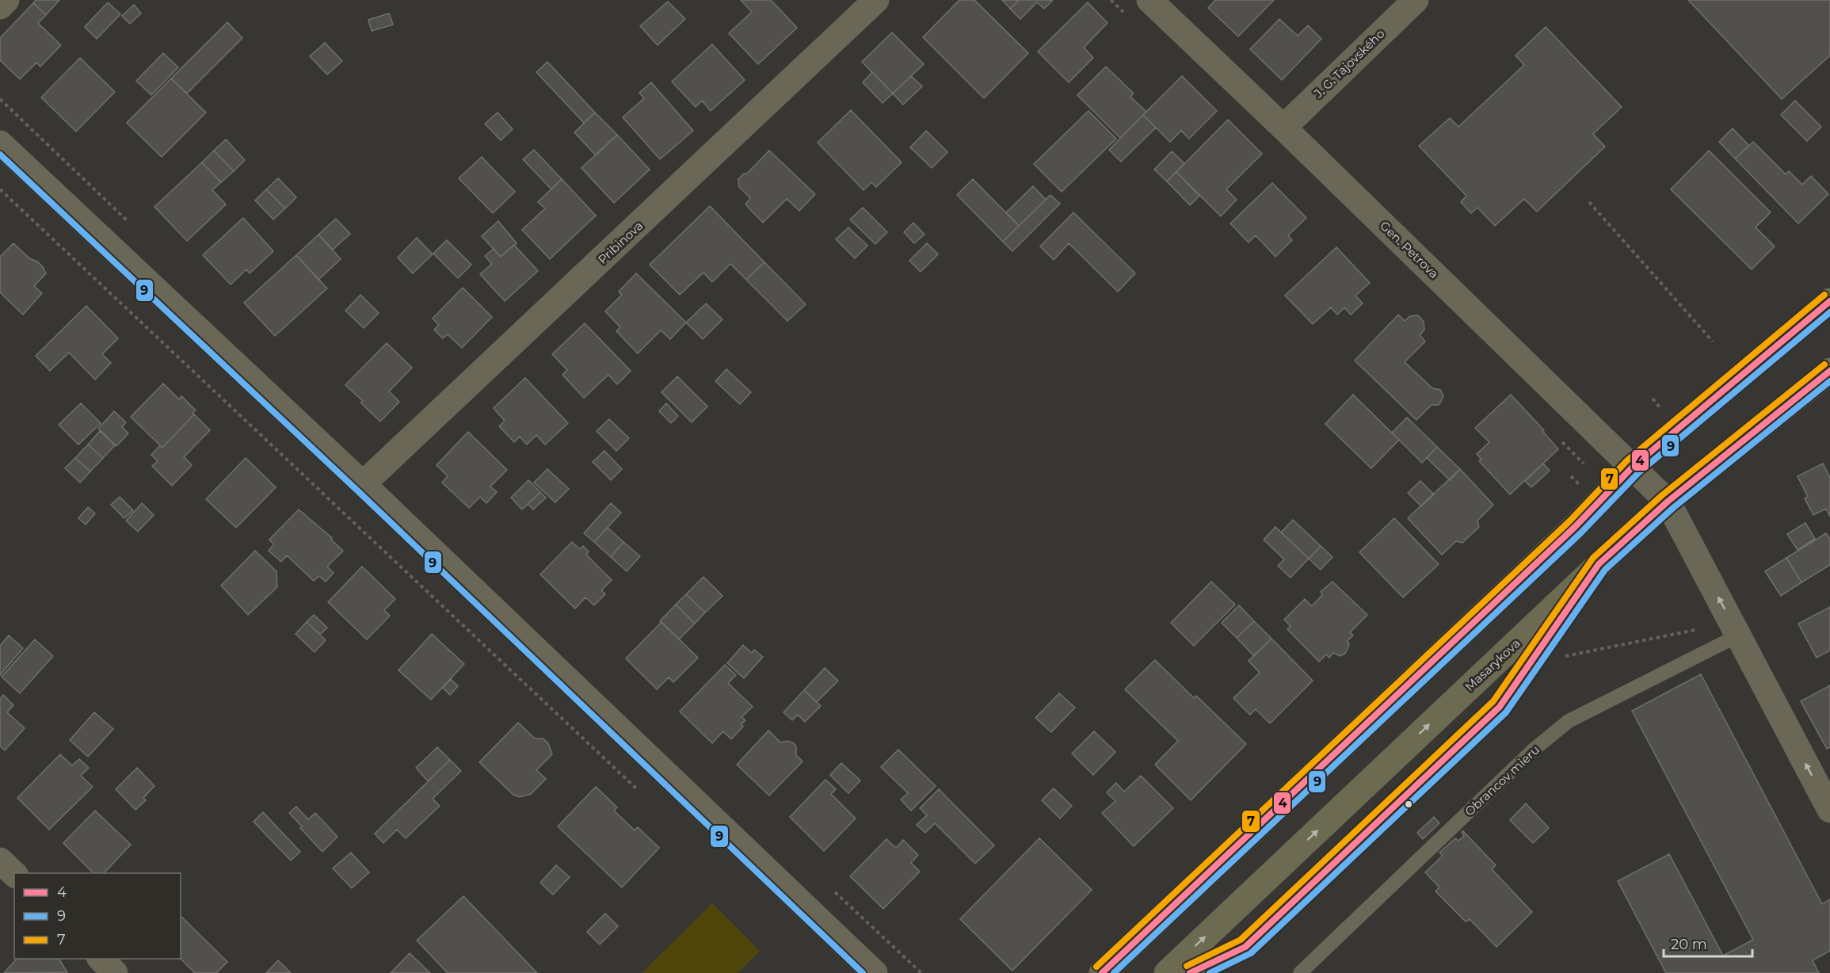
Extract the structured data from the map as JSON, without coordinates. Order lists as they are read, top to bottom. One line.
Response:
{"streets":{"main road":["Masarykova"],"street":["J. G. Tajovského","Pribinova","Gen. Petrova"],"lane":["Obrancov mieru"]},"crossings":[["J. G. Tajovského","Gen. Petrova"],["Gen. Petrova","Masarykova"]],"lines":["transit line 9","transit line 7","transit line 4"],"legend":["4","9","7"],"scale_bar":"20 m"}
